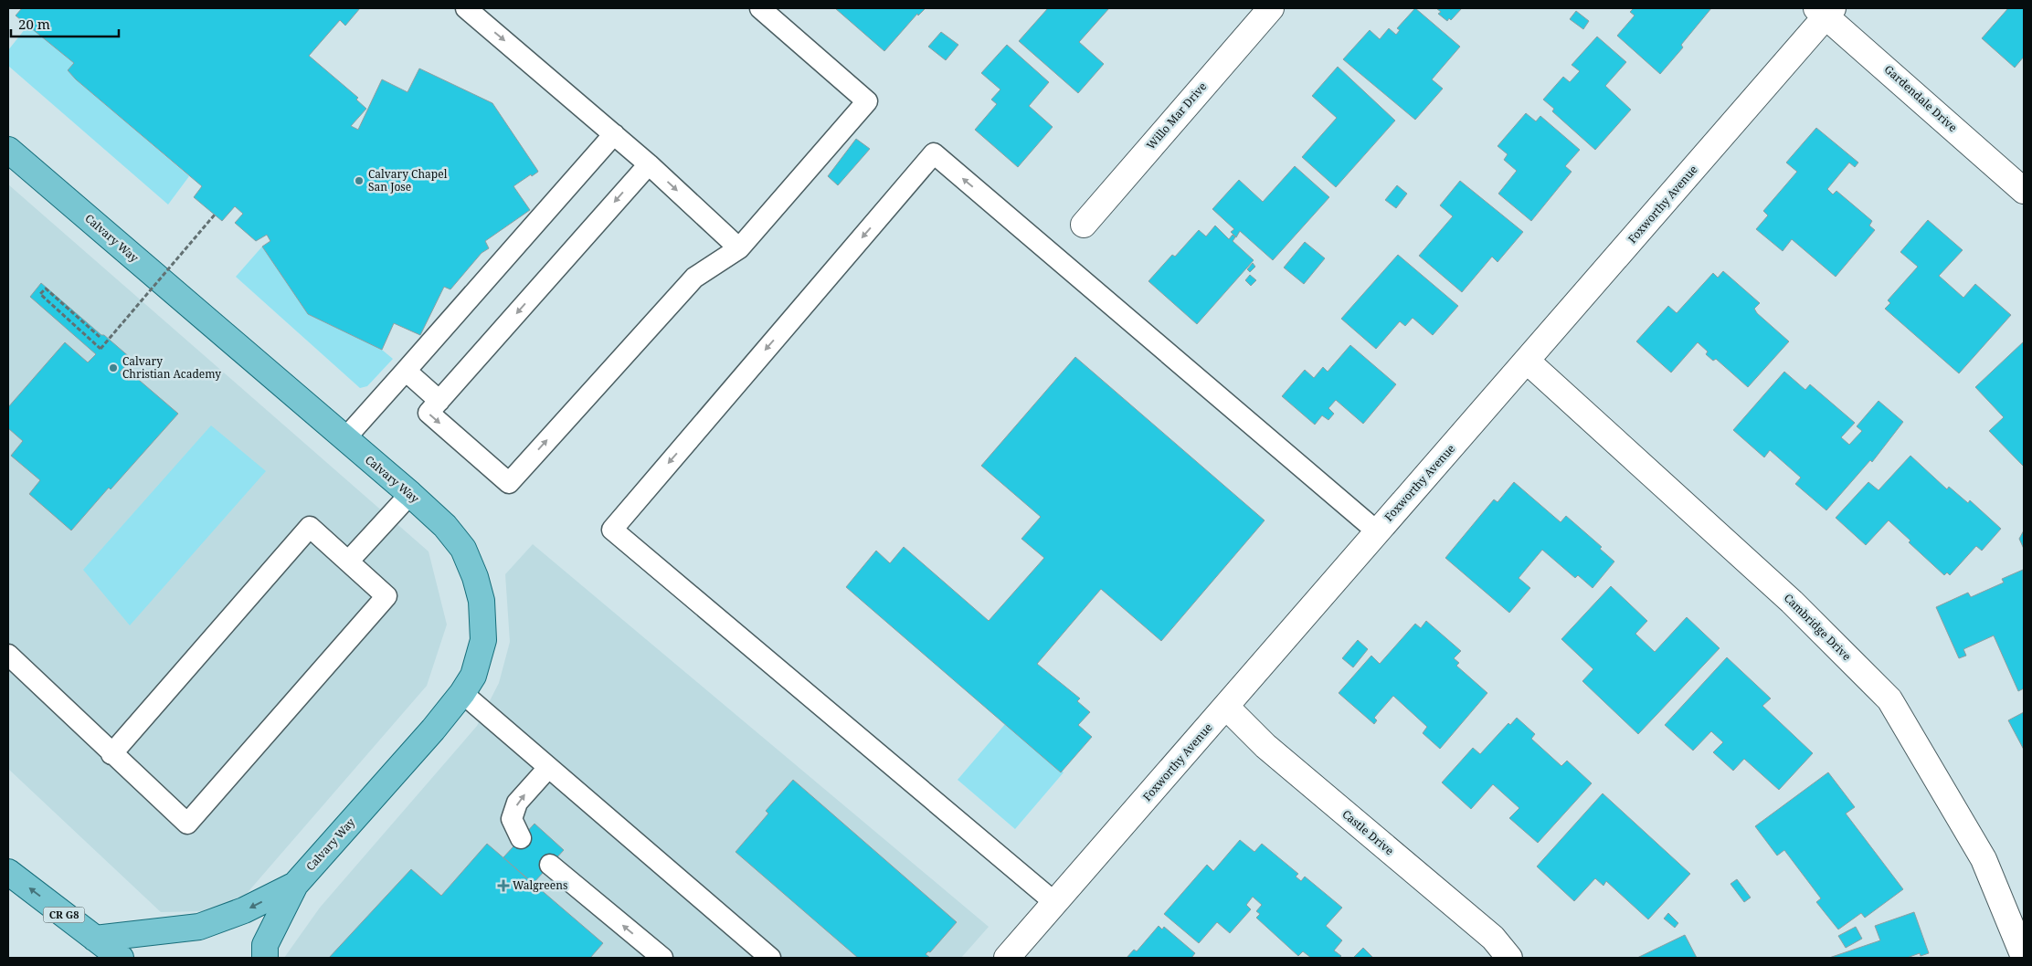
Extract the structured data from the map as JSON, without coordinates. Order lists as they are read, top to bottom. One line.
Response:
{"streets":{"main road":["Calvary Way","CR G8"],"street":["Gardendale Drive","Willo Mar Drive","Foxworthy Avenue","Cambridge Drive","Castle Drive"]},"crossings":[["Gardendale Drive","Foxworthy Avenue"],["Foxworthy Avenue","Cambridge Drive"],["Foxworthy Avenue","Castle Drive"]],"places":{"other":["Calvary Chapel San Jose","Calvary Christian Academy"],"health":["Walgreens"]},"scale_bar":"20 m"}
